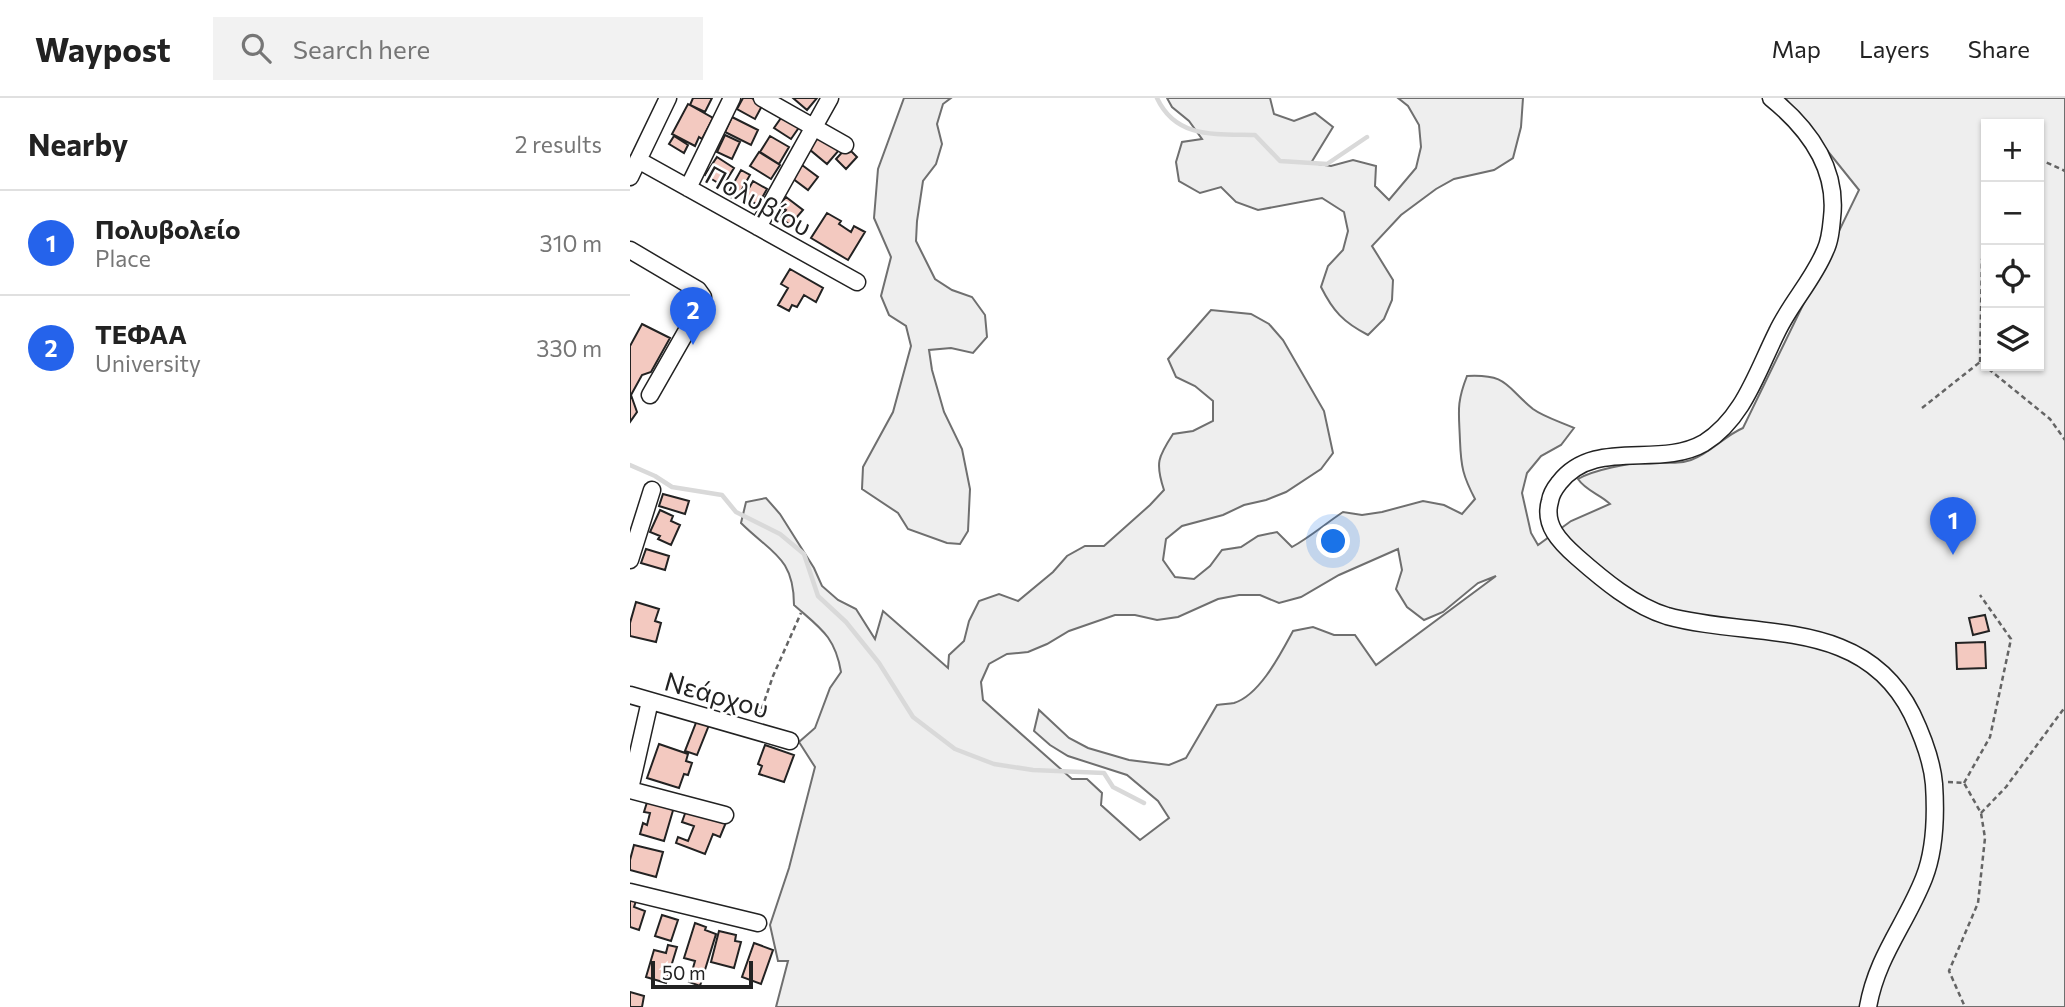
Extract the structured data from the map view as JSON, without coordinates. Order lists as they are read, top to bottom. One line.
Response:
{"streets":{"street":["Πολυβίου","Νεάρχου"]},"scale_bar":"50 m","page":{"header":"Waypost","search":"Search here","nav":["Map","Layers","Share"],"heading":["Nearby","2 results"],"map_buttons":["+","−"],"list":[{"mark":"1","name":"Πολυβολείο","note":"Place","value":"310 m"},{"mark":"2","name":"ΤΕΦΑΑ","note":"University","value":"330 m"}],"pins":["2","1"],"scale":"50 m"}}
